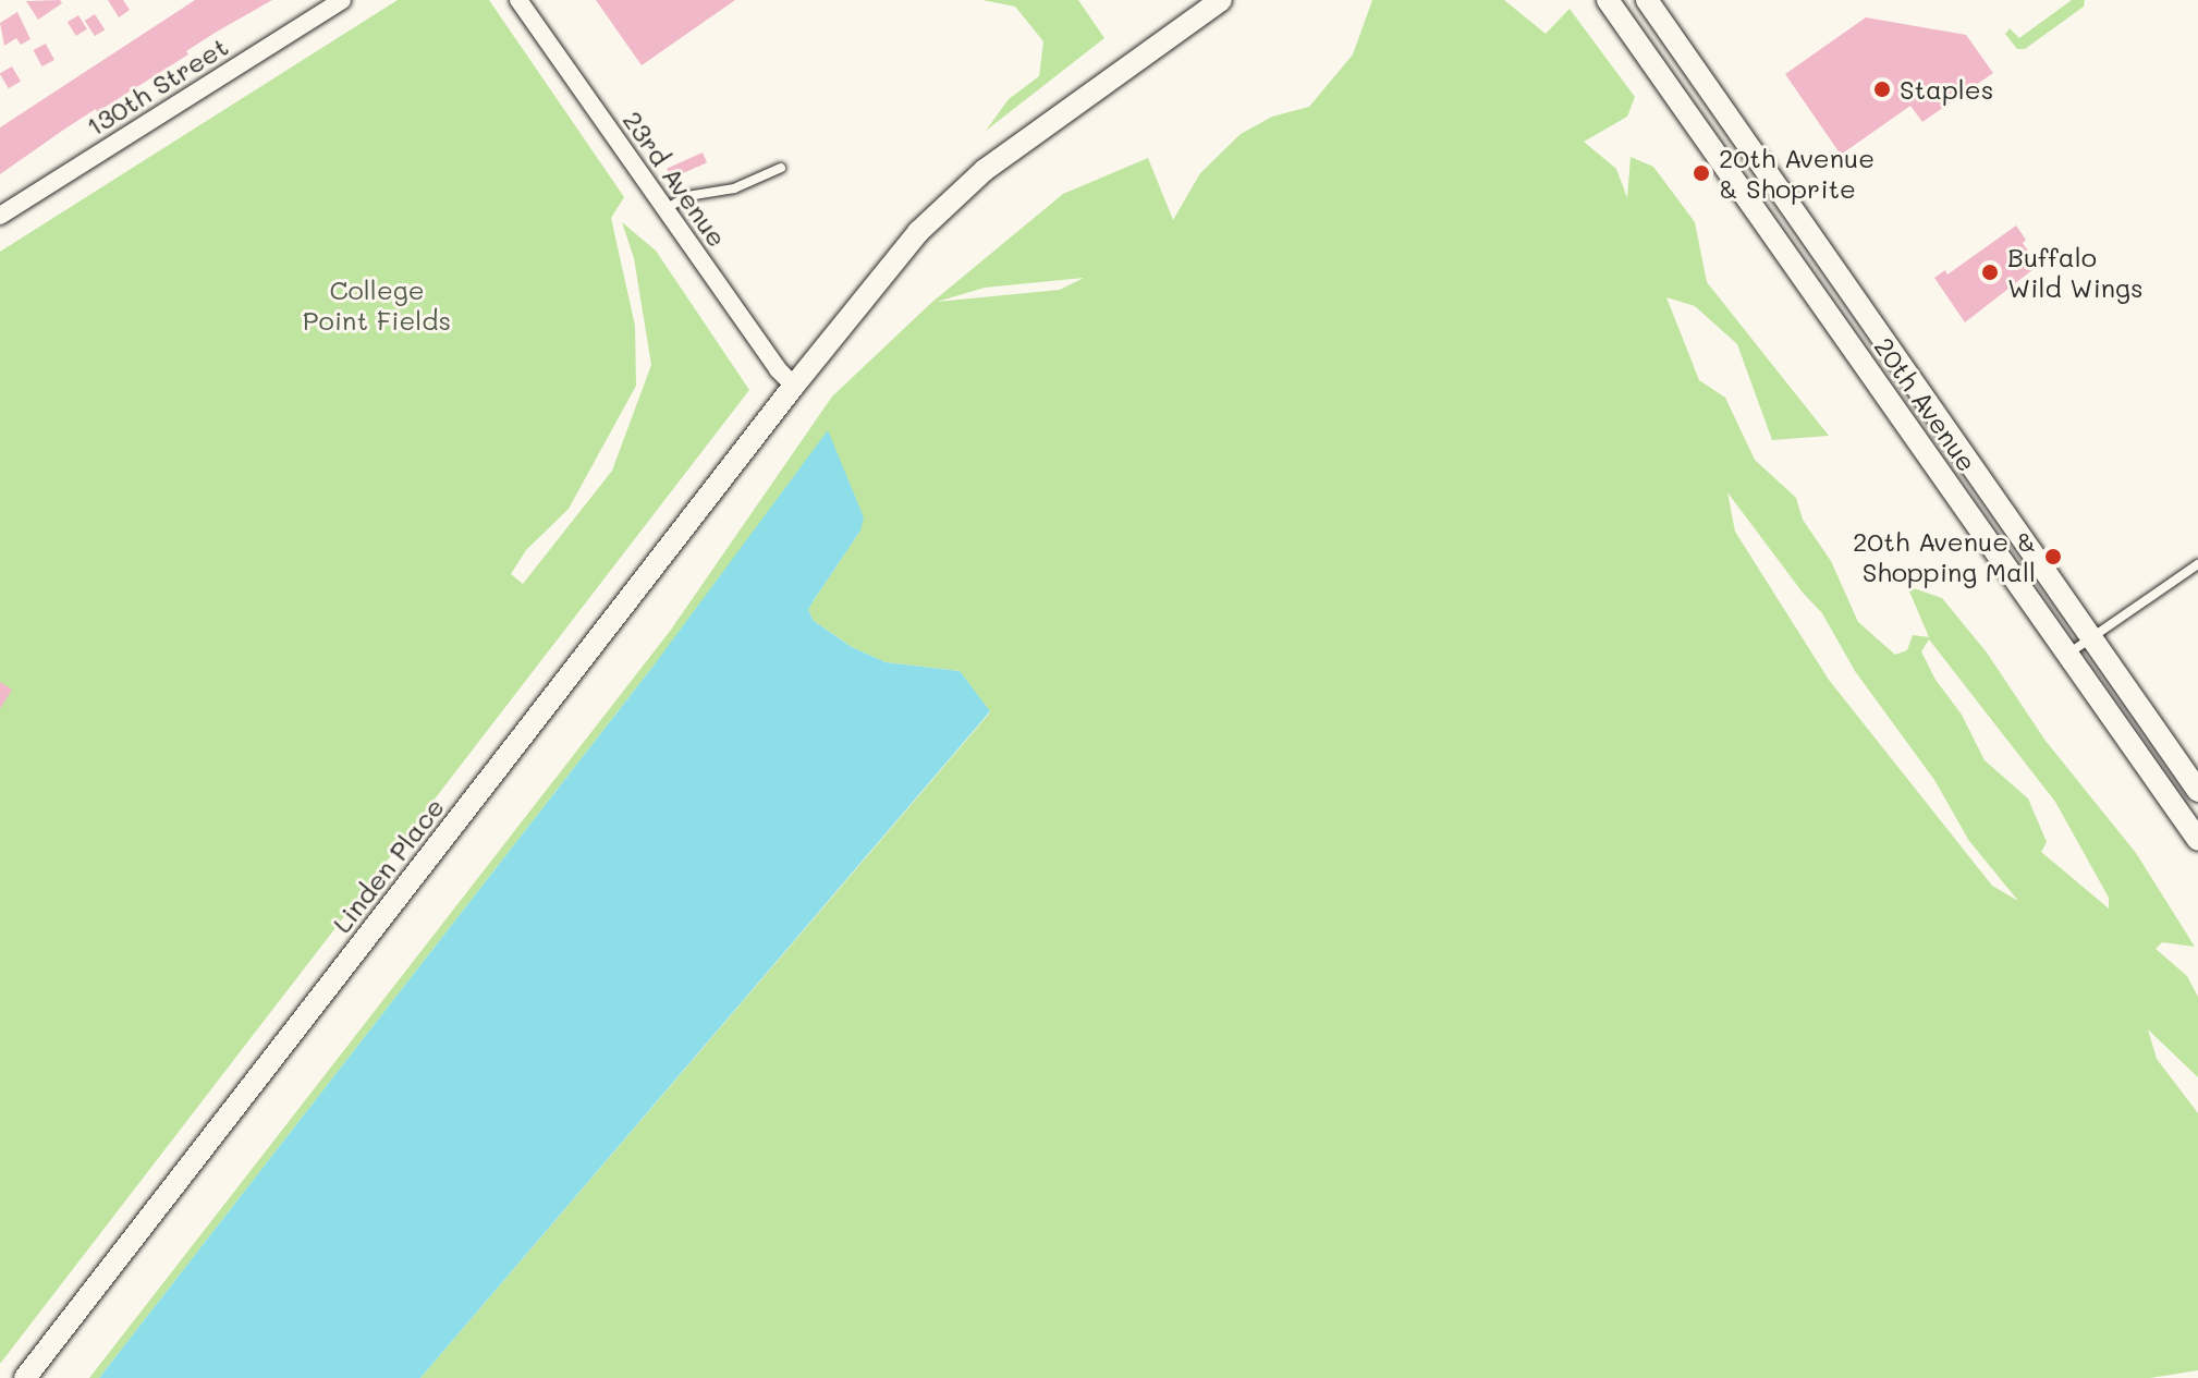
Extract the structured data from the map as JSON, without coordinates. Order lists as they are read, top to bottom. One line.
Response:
{"streets":{"street":["130th Street","23rd Avenue","20th Avenue","Linden Place"]},"crossings":[["23rd Avenue","Linden Place"]],"parks":["College Point Fields"],"places":["Staples","20th Avenue & Shoprite","Buffalo Wild Wings","20th Avenue & Shopping Mall"]}
